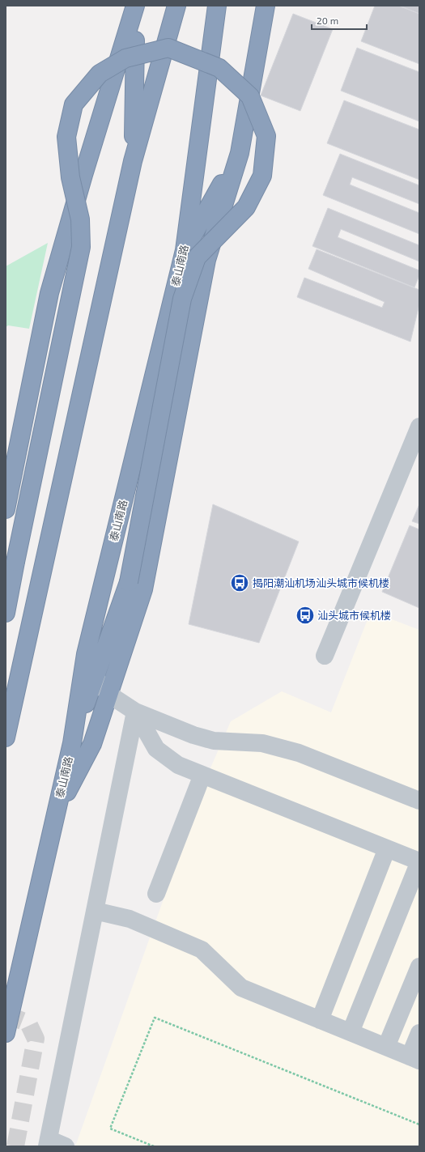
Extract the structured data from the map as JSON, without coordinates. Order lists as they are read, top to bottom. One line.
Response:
{"streets":{"highway":["泰山南路"]},"places":{"bus stop":["揭阳潮汕机场汕头城市候机楼","汕头城市候机楼"]},"scale_bar":"20 m"}
